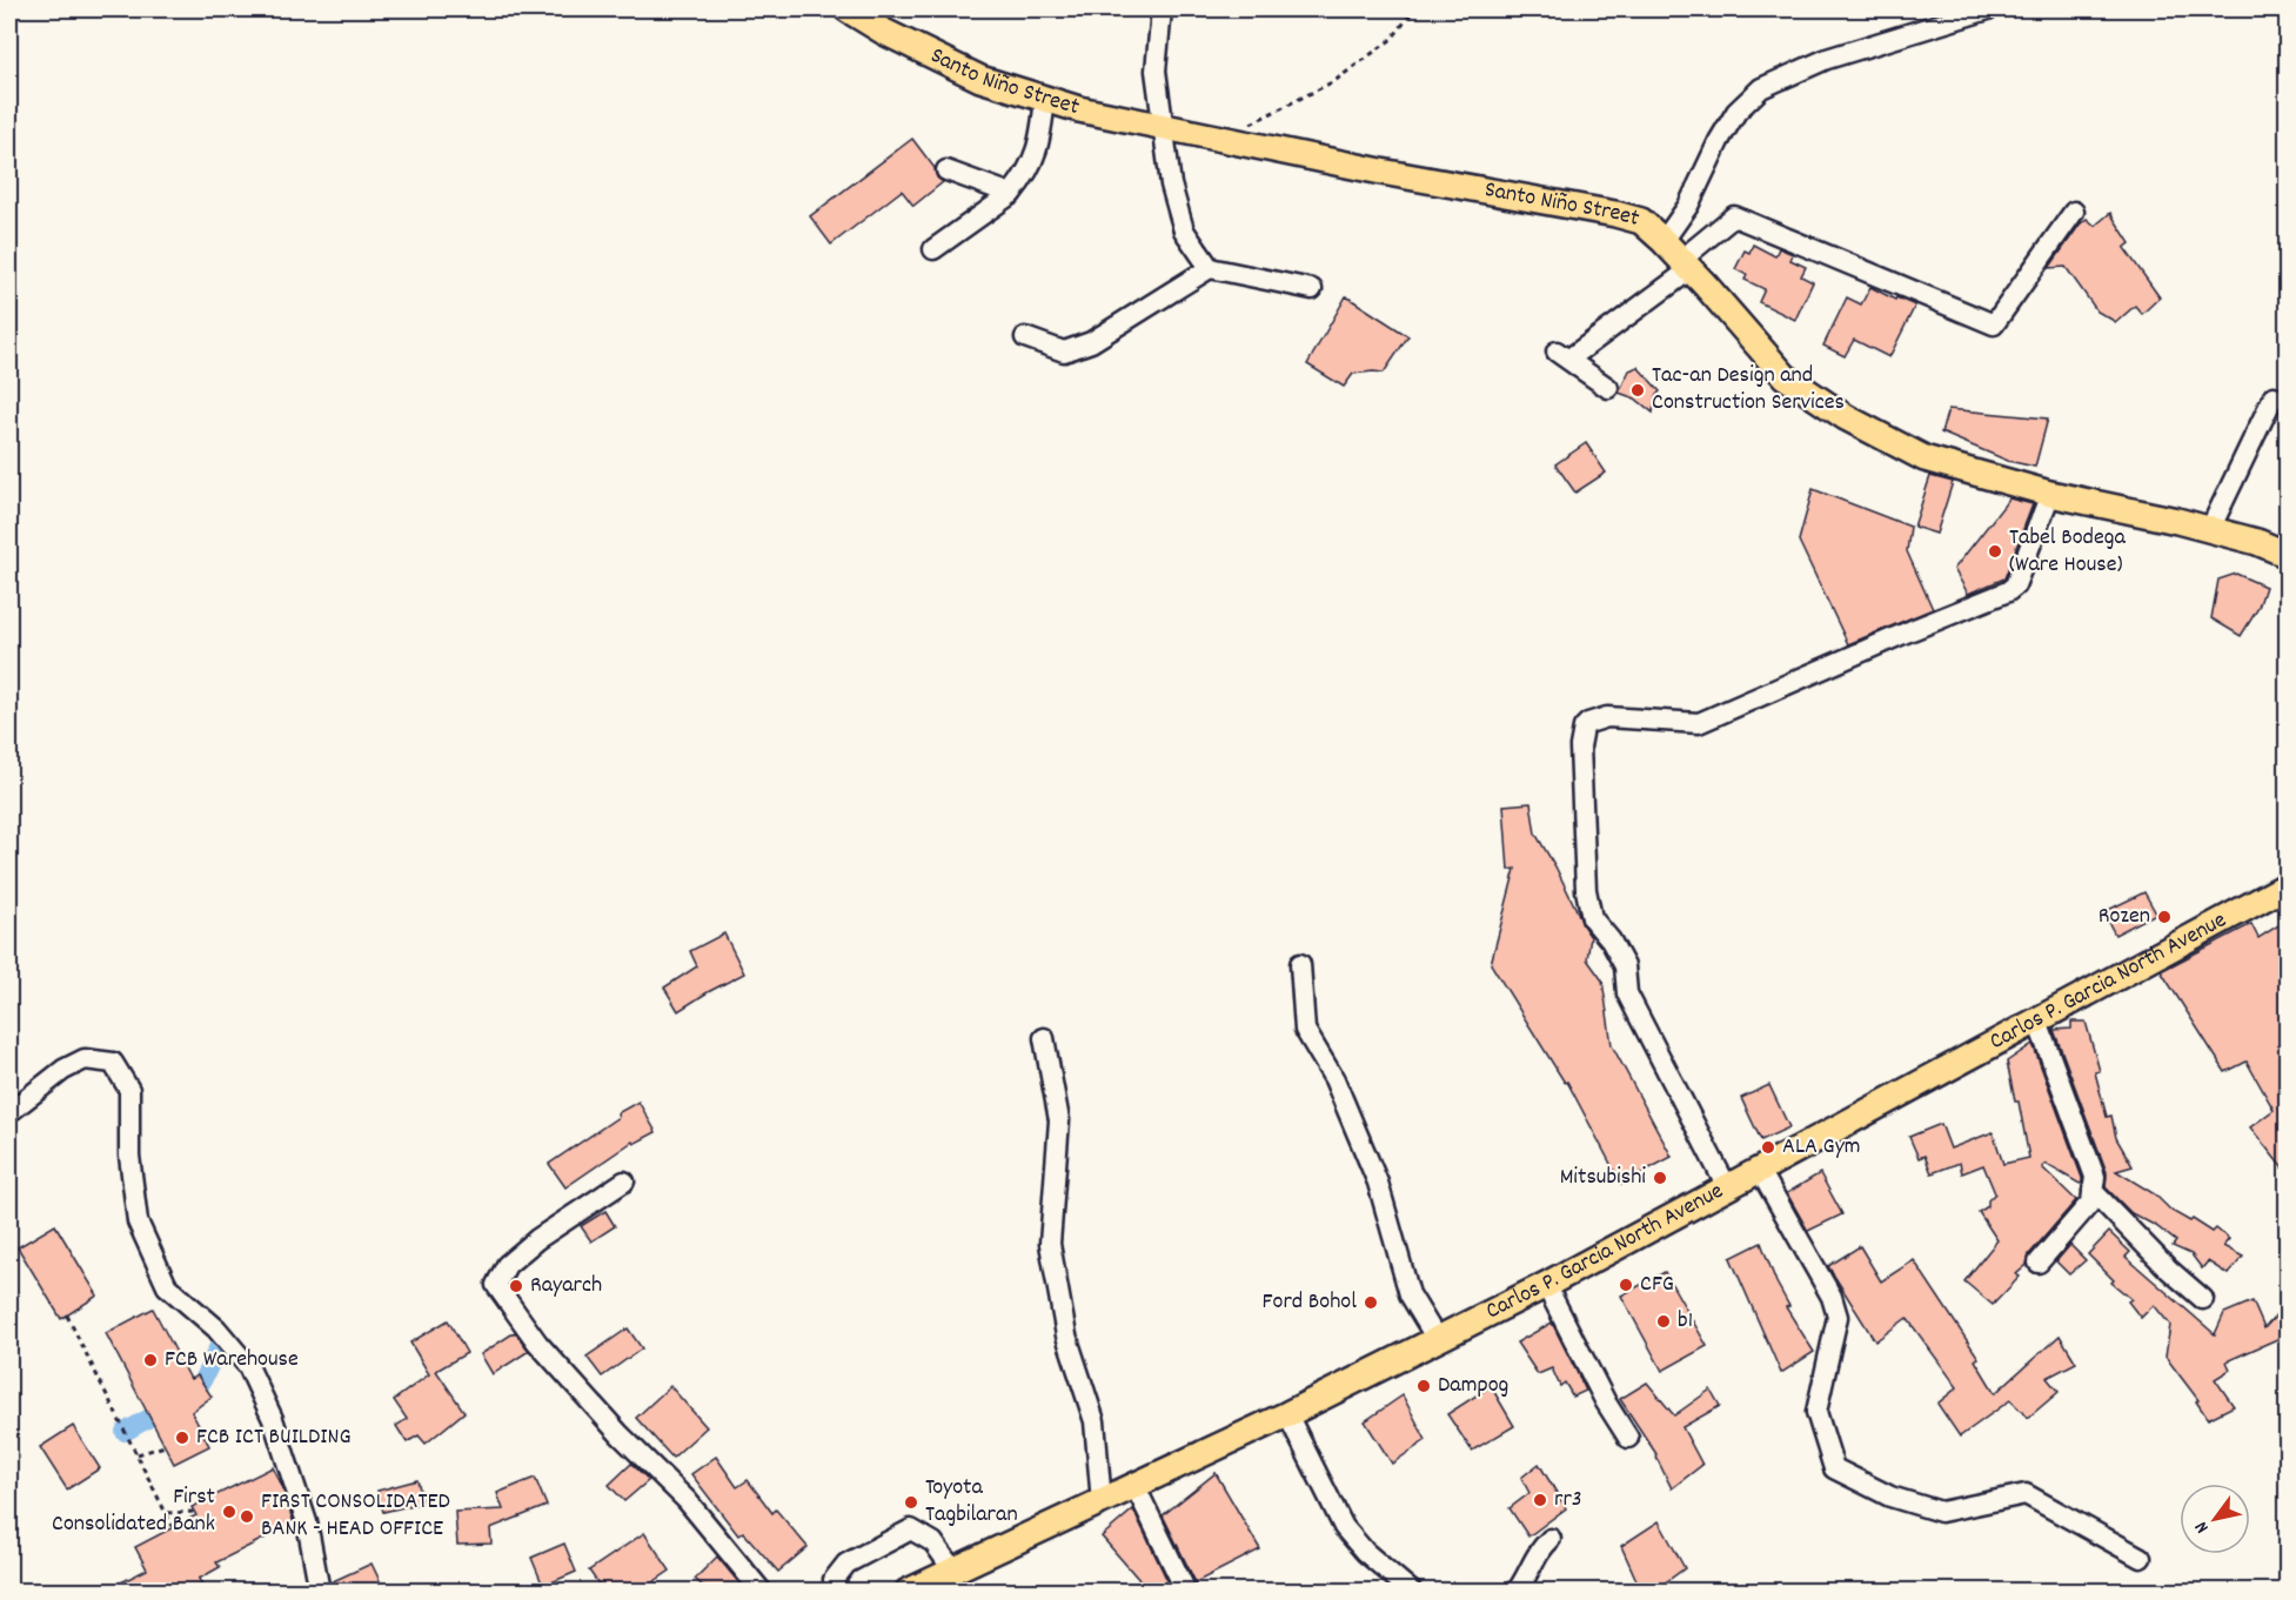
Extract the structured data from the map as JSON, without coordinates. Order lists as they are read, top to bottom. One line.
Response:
{"streets":{"main road":["Santo Niño Street","Carlos P. Garcia North Avenue"]},"places":["Tac-an Design and Construction Services","Tabel Bodega (Ware House)","Rozen","ALA Gym","Mitsubishi","CFG","Rayarch","Ford Bohol","b1","FCB Warehouse","Dampog","FCB ICT BUILDING","rr3","Toyota Tagbilaran","First Consolidated Bank","FIRST CONSOLIDATED BANK - HEAD OFFICE"],"north":"bottom left"}
